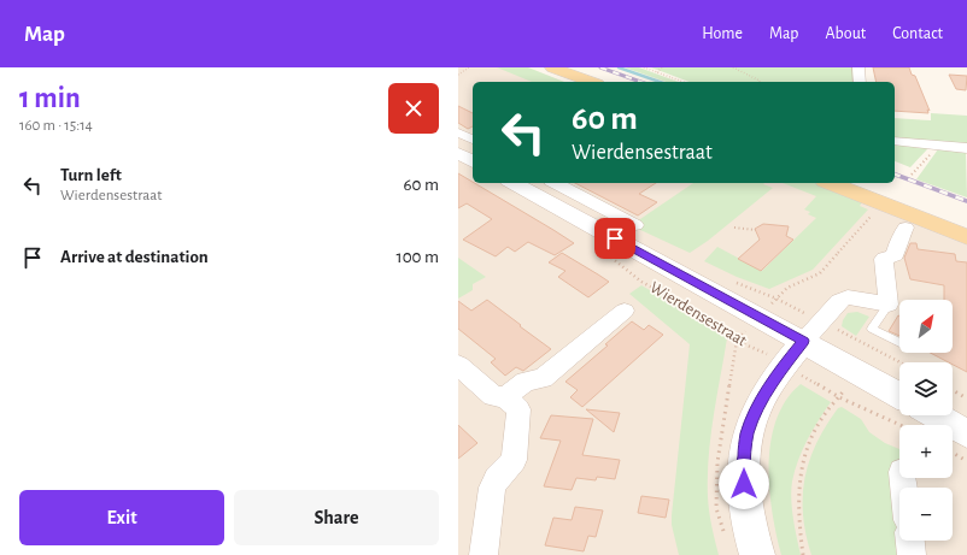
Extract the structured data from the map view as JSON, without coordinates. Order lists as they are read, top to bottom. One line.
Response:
{"streets":{"street":["Wierdensestraat"]},"north":"top right","page":{"header":"Map","nav":["Home","Map","About","Contact"],"heading":["1 min","160 m · 15:14"],"turn":["60 m","Wierdensestraat"],"list":[{"name":"Turn left","note":"Wierdensestraat","value":"60 m"},{"name":"Arrive at destination","value":"100 m"}],"map_buttons":["+","−"],"buttons":["Exit","Share"]}}
